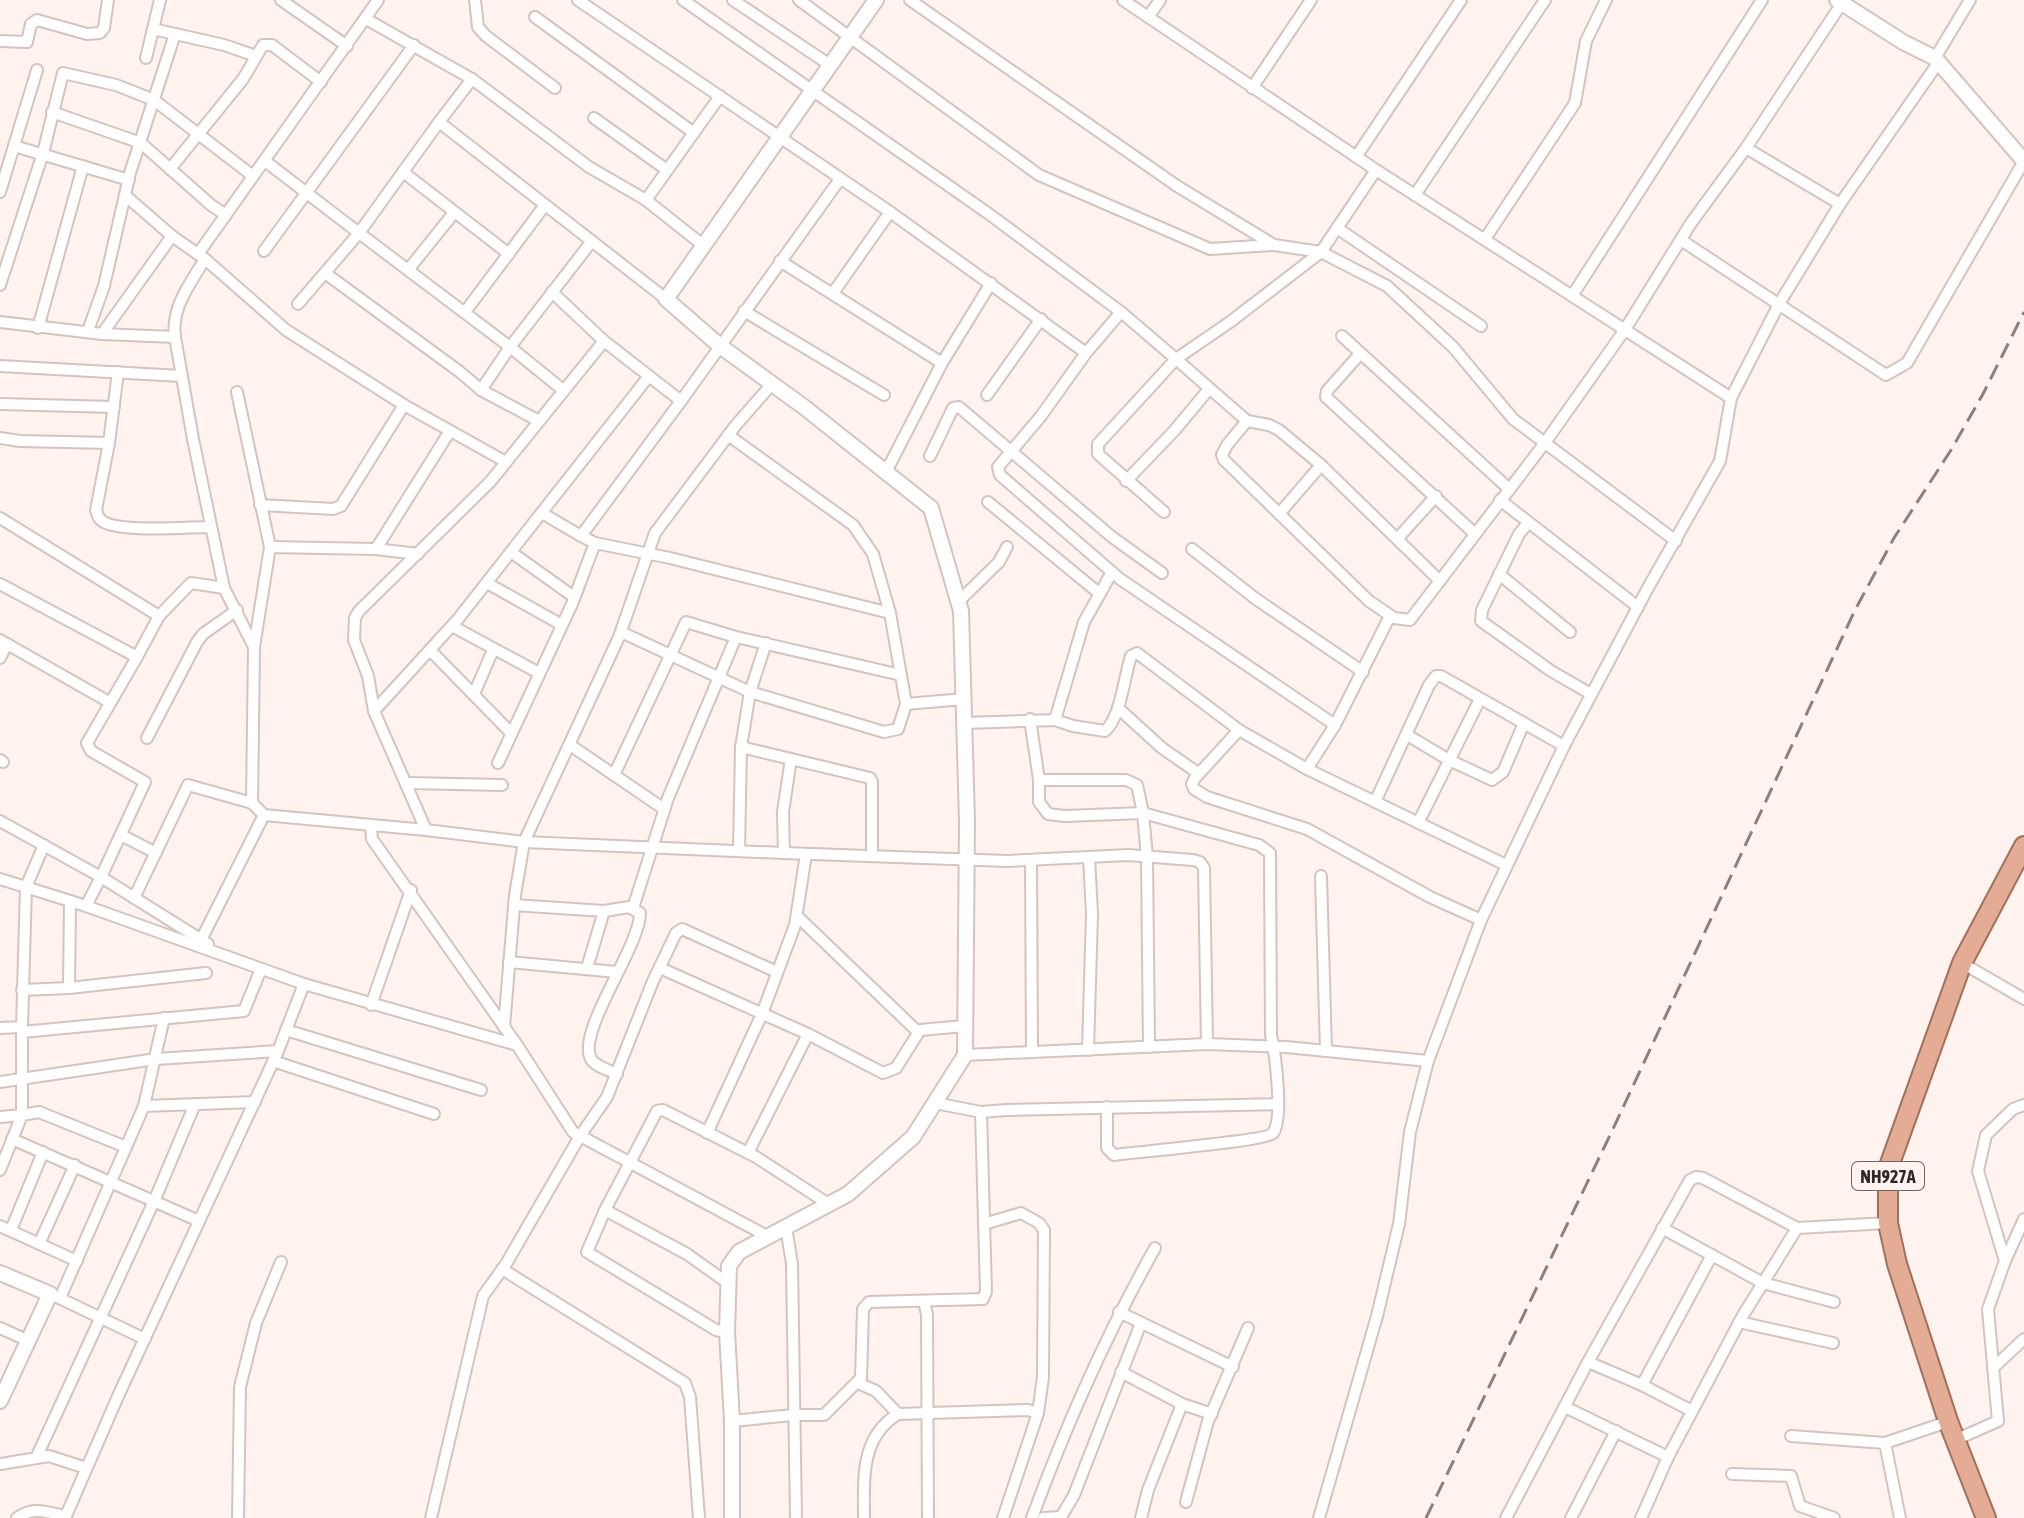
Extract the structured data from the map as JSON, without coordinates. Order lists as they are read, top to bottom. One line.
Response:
{"streets":{"highway":["NH927A"]}}
